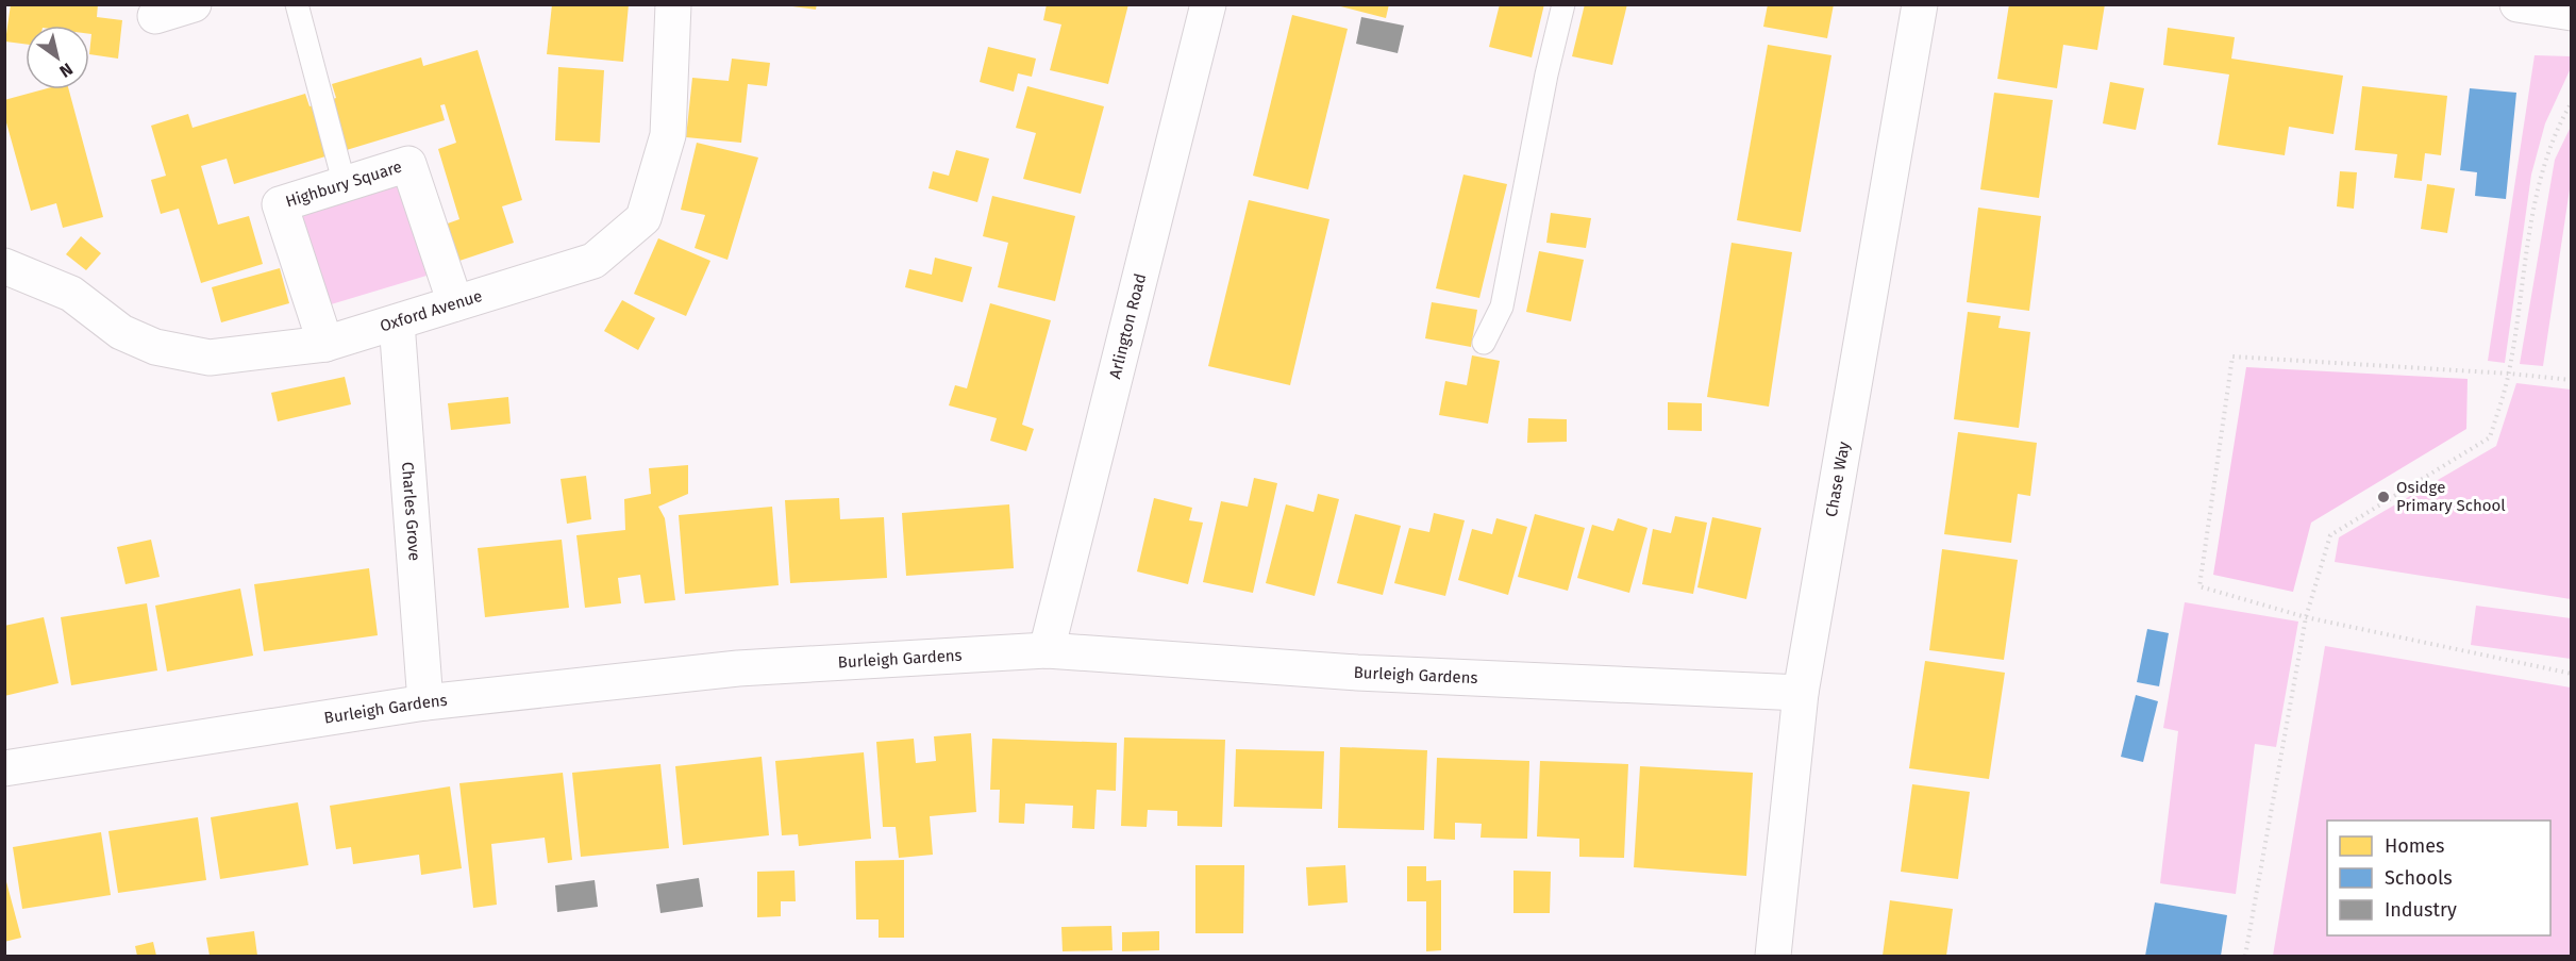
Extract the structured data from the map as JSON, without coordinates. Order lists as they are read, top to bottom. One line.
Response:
{"streets":{"street":["Highbury Square","Oxford Avenue","Arlington Road","Chase Way","Charles Grove","Burleigh Gardens"]},"crossings":[["Highbury Square","Oxford Avenue"],["Oxford Avenue","Charles Grove"],["Arlington Road","Burleigh Gardens"],["Chase Way","Burleigh Gardens"],["Charles Grove","Burleigh Gardens"]],"places":["Osidge Primary School"],"legend":["Homes","Schools","Industry"],"north":"bottom right"}
